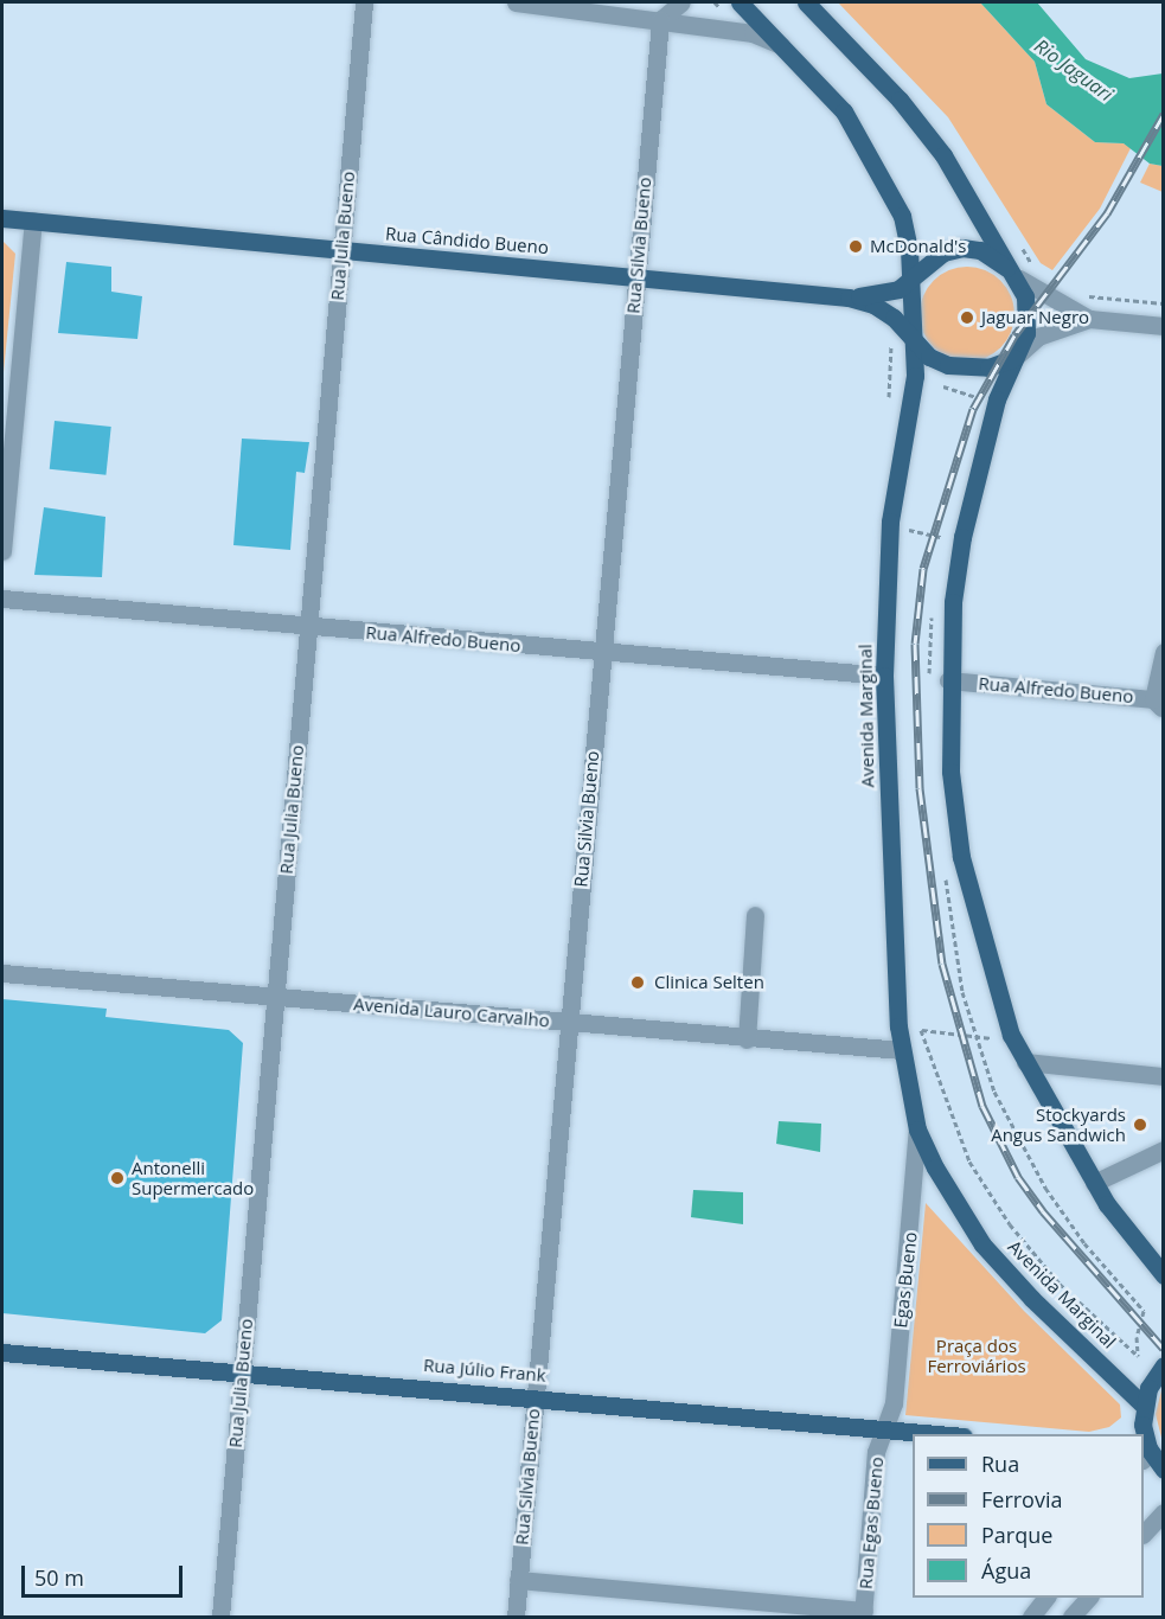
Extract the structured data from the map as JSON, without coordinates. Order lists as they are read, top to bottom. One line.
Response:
{"streets":{"main road":["Rua Cândido Bueno","Avenida Marginal","Rua Júlio Frank"],"street":["Rua Julia Bueno","Rua Silvia Bueno","Rua Alfredo Bueno","Avenida Lauro Carvalho","Egas Bueno","Rua Egas Bueno"]},"crossings":[["Rua Julia Bueno","Rua Cândido Bueno"],["Rua Julia Bueno","Rua Alfredo Bueno"],["Rua Julia Bueno","Avenida Lauro Carvalho"],["Rua Julia Bueno","Rua Júlio Frank"],["Rua Cândido Bueno","Rua Silvia Bueno"],["Rua Cândido Bueno","Avenida Marginal"],["Rua Silvia Bueno","Rua Alfredo Bueno"],["Rua Silvia Bueno","Avenida Lauro Carvalho"],["Rua Silvia Bueno","Rua Júlio Frank"],["Rua Alfredo Bueno","Avenida Marginal"],["Avenida Marginal","Avenida Lauro Carvalho"],["Avenida Marginal","Egas Bueno"],["Egas Bueno","Rua Júlio Frank"],["Egas Bueno","Rua Egas Bueno"],["Rua Júlio Frank","Rua Egas Bueno"]],"water":["Rio Jaguari"],"parks":["Praça dos Ferroviários"],"places":["McDonald's","Jaguar Negro","Clinica Selten","Stockyards Angus Sandwich","Antonelli Supermercado"],"legend":["Rua","Ferrovia","Parque","Água"],"scale_bar":"50 m"}
